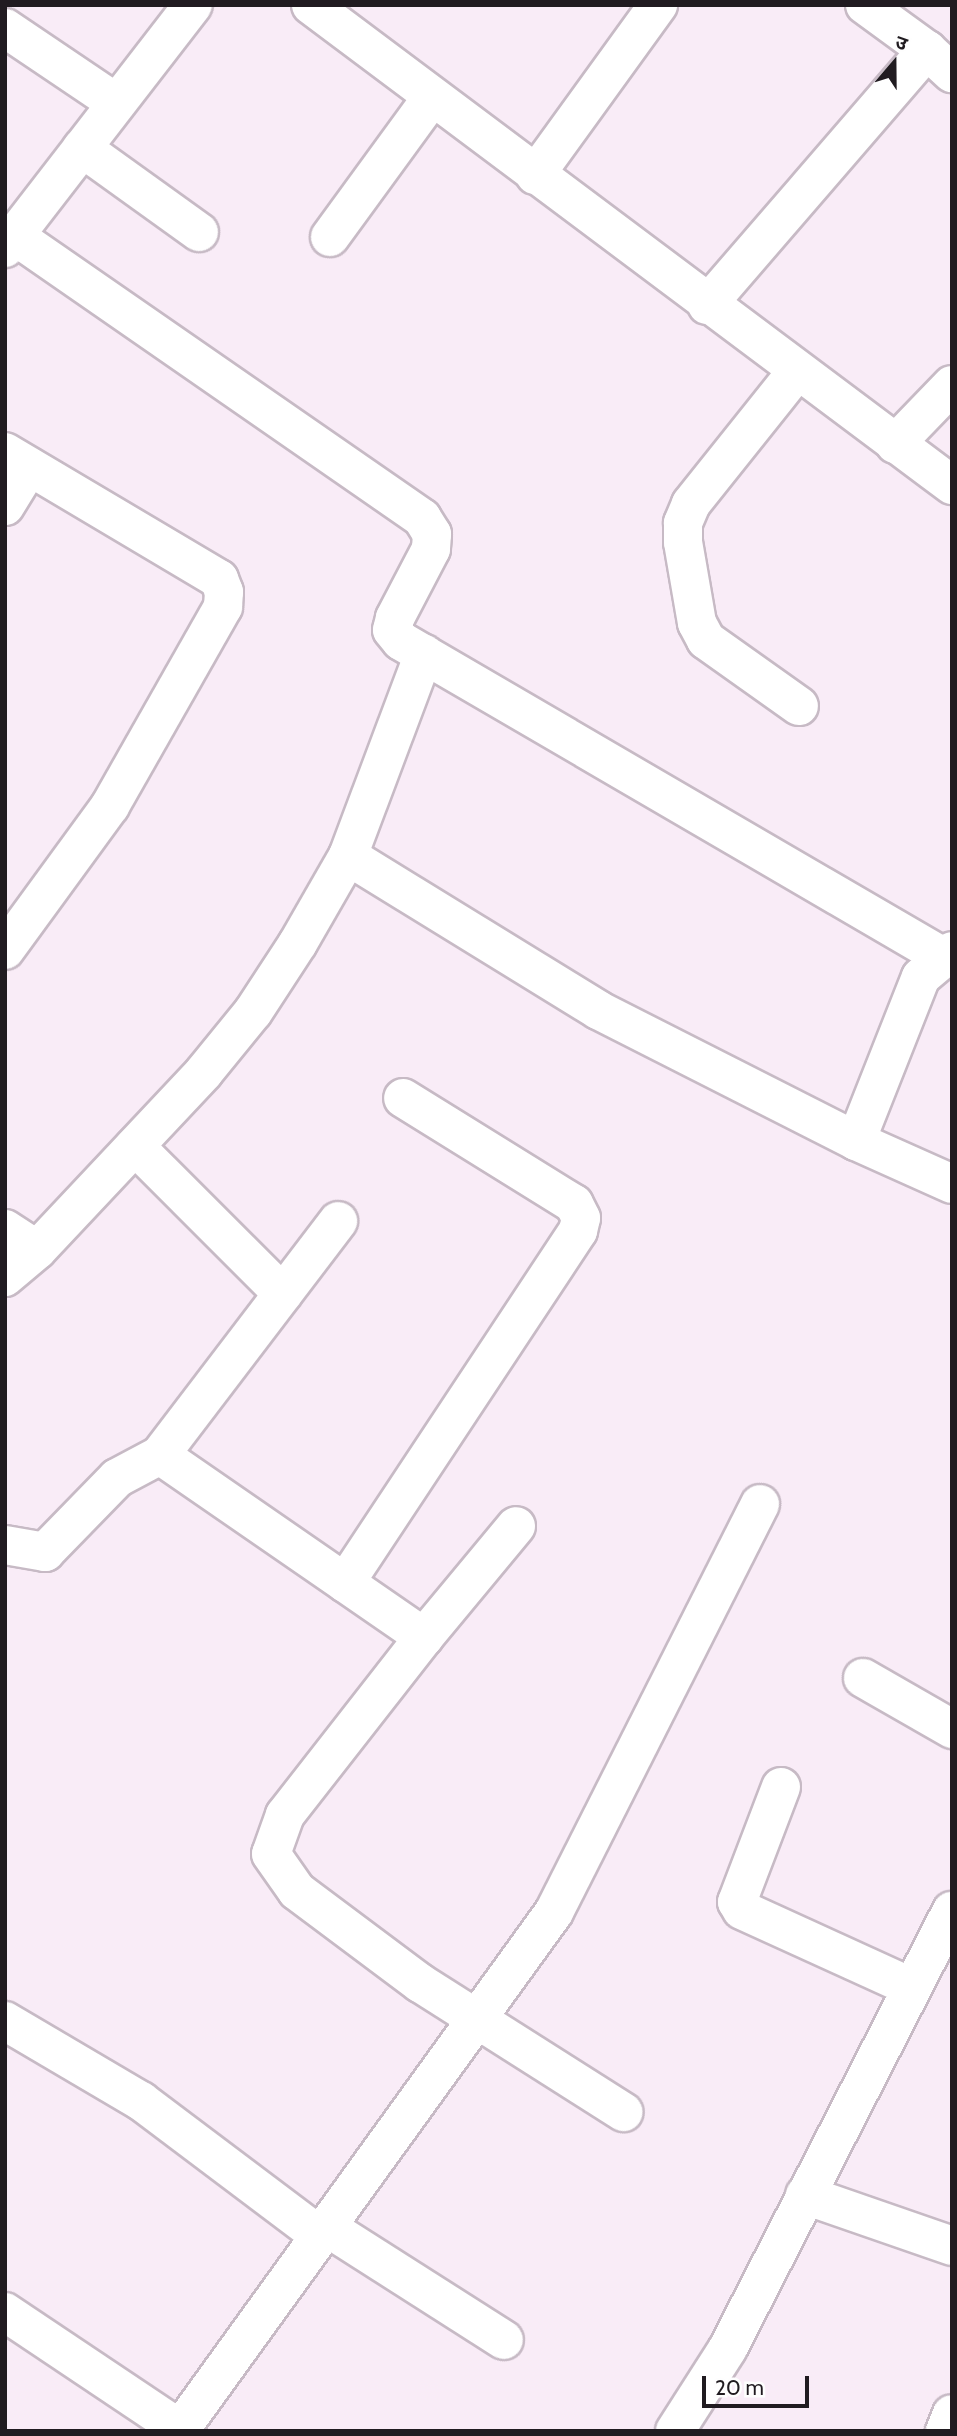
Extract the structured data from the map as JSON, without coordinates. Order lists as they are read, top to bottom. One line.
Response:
{"scale_bar":"20 m","north":"top"}
